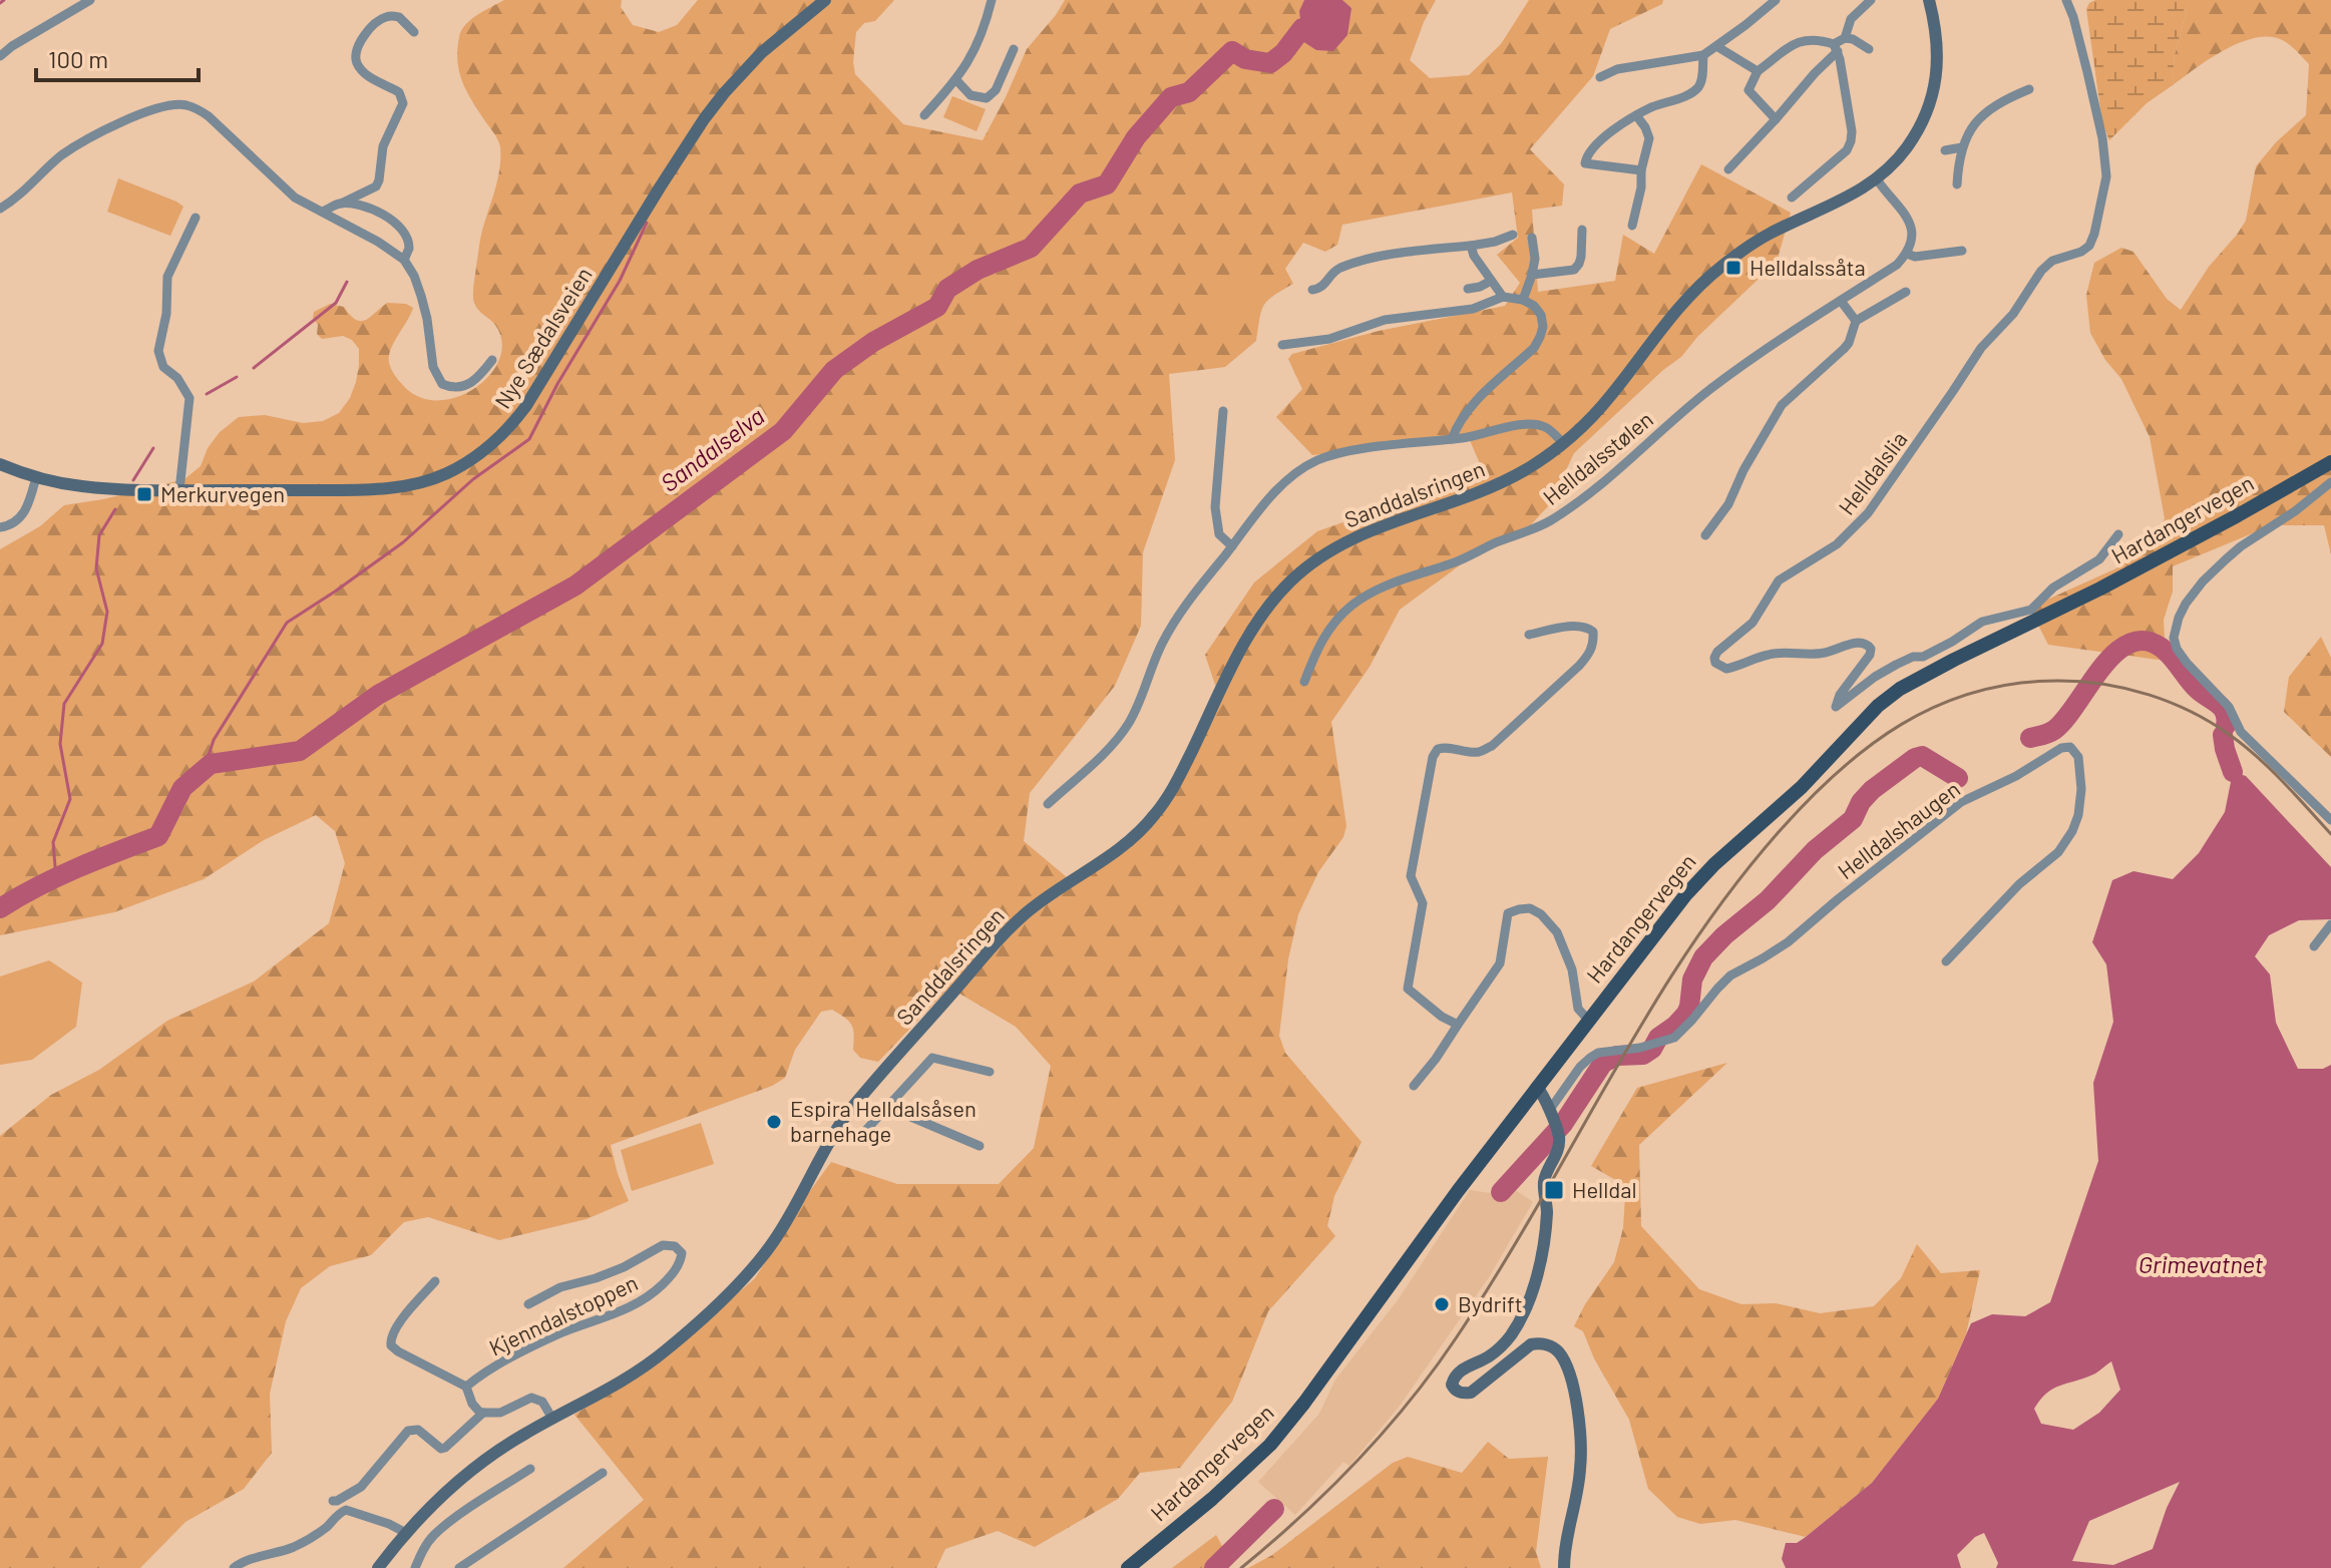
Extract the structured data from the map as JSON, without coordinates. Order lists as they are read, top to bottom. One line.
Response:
{"streets":{"main road":["Nye Sædalsveien","Sanddalsringen","Hardangervegen"],"street":["Helldalsstølen","Helldalslia","Helldalshaugen","Kjenndalstoppen"]},"water":["Sandalselva","Grimevatnet"],"places":{"transit":["Helldalssåta","Merkurvegen","Helldal"],"other":["Espira Helldalsåsen barnehage","Bydrift"]},"scale_bar":"100 m"}
